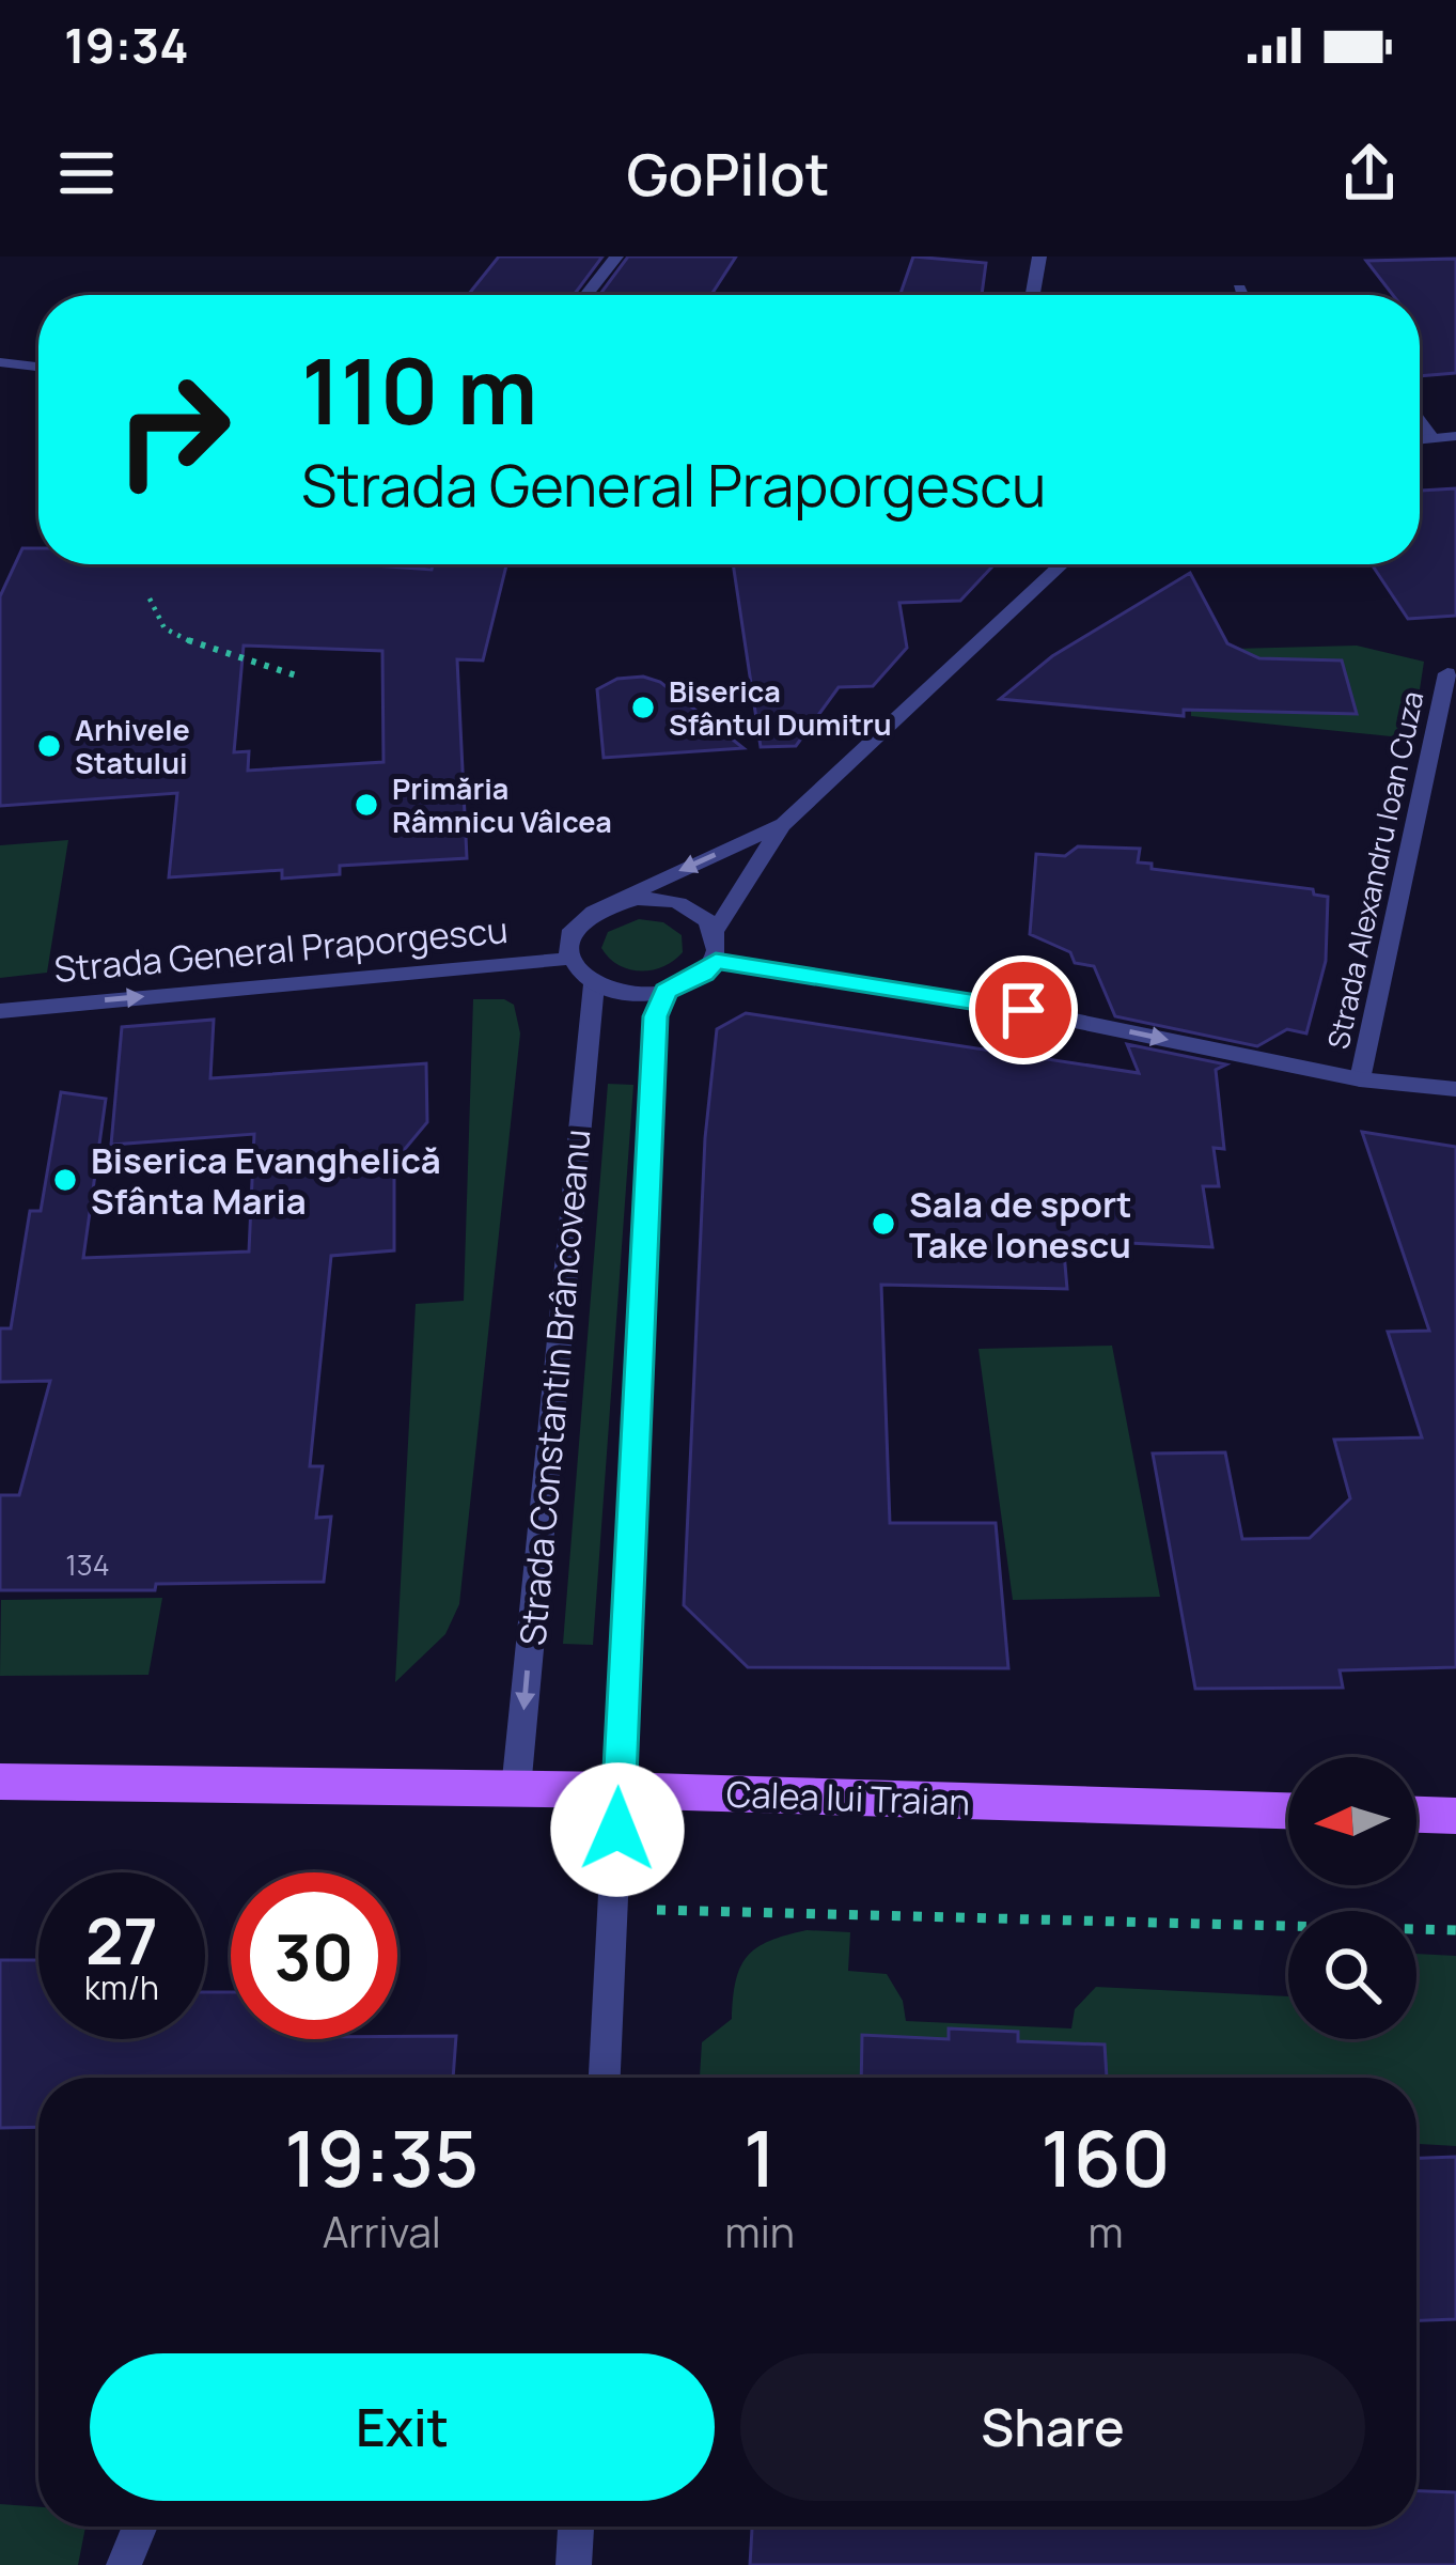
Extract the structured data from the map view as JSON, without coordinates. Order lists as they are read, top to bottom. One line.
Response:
{"streets":{"main road":["Calea lui Traian"],"street":["Strada Alexandru Ioan Cuza","Strada General Praporgescu","Strada Constantin Brâncoveanu"]},"crossings":[["Strada General Praporgescu","Strada Constantin Brâncoveanu"],["Strada Constantin Brâncoveanu","Calea lui Traian"]],"one_way":["Strada General Praporgescu"],"places":["Biserica Sfântul Dumitru","Arhivele Statului","Primăria Râmnicu Vâlcea","Biserica Evanghelică Sfânta Maria","Sala de sport Take Ionescu"],"house_numbers":["134"],"north":"left","page":{"status":"19:34","header":"GoPilot","turn":["110 m","Strada General Praporgescu"],"speed":"27 km/h","limit":"30","eta":["19:35","Arrival","1","min","160","m"],"buttons":["Exit","Share"]}}
